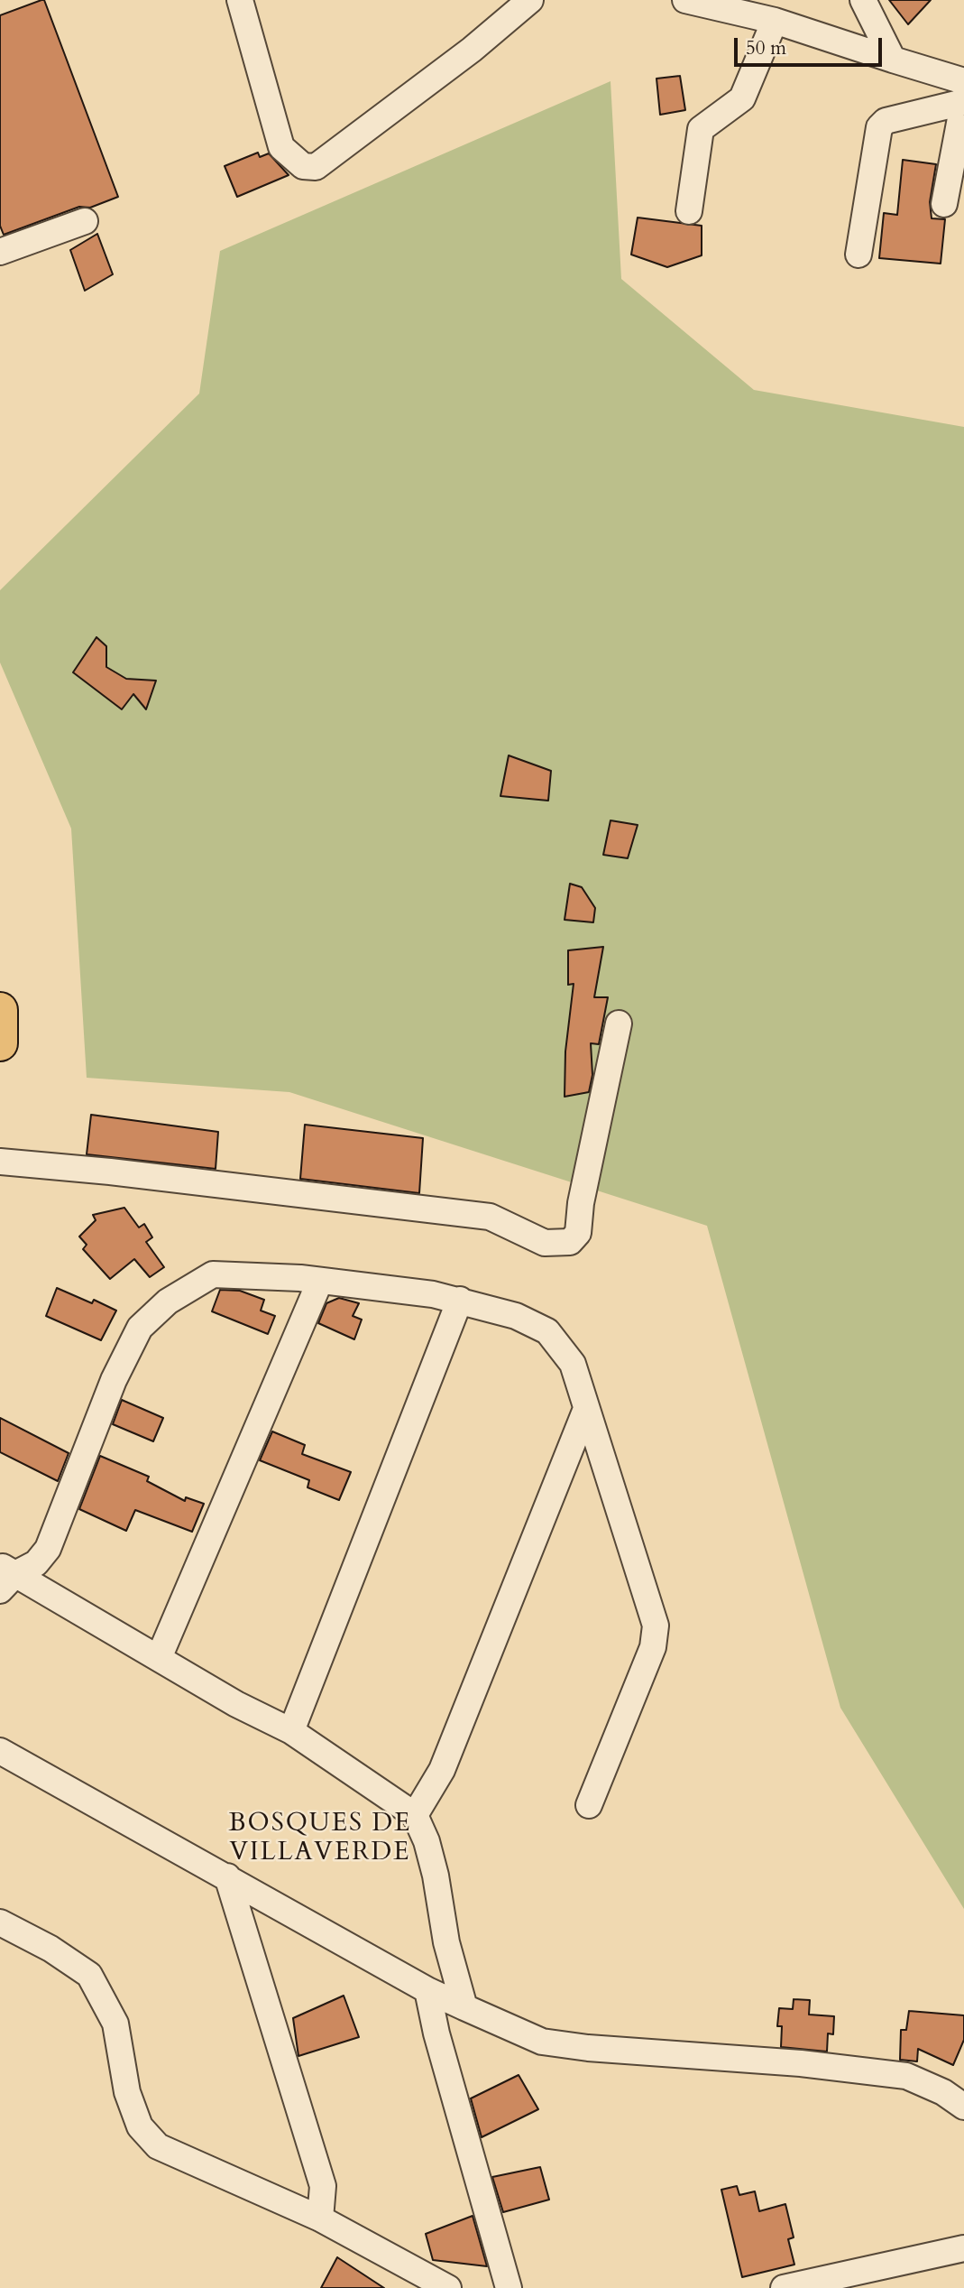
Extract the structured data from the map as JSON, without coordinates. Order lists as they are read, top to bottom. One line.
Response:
{"districts":["BOSQUES DE VILLAVERDE"],"scale_bar":"50 m"}
